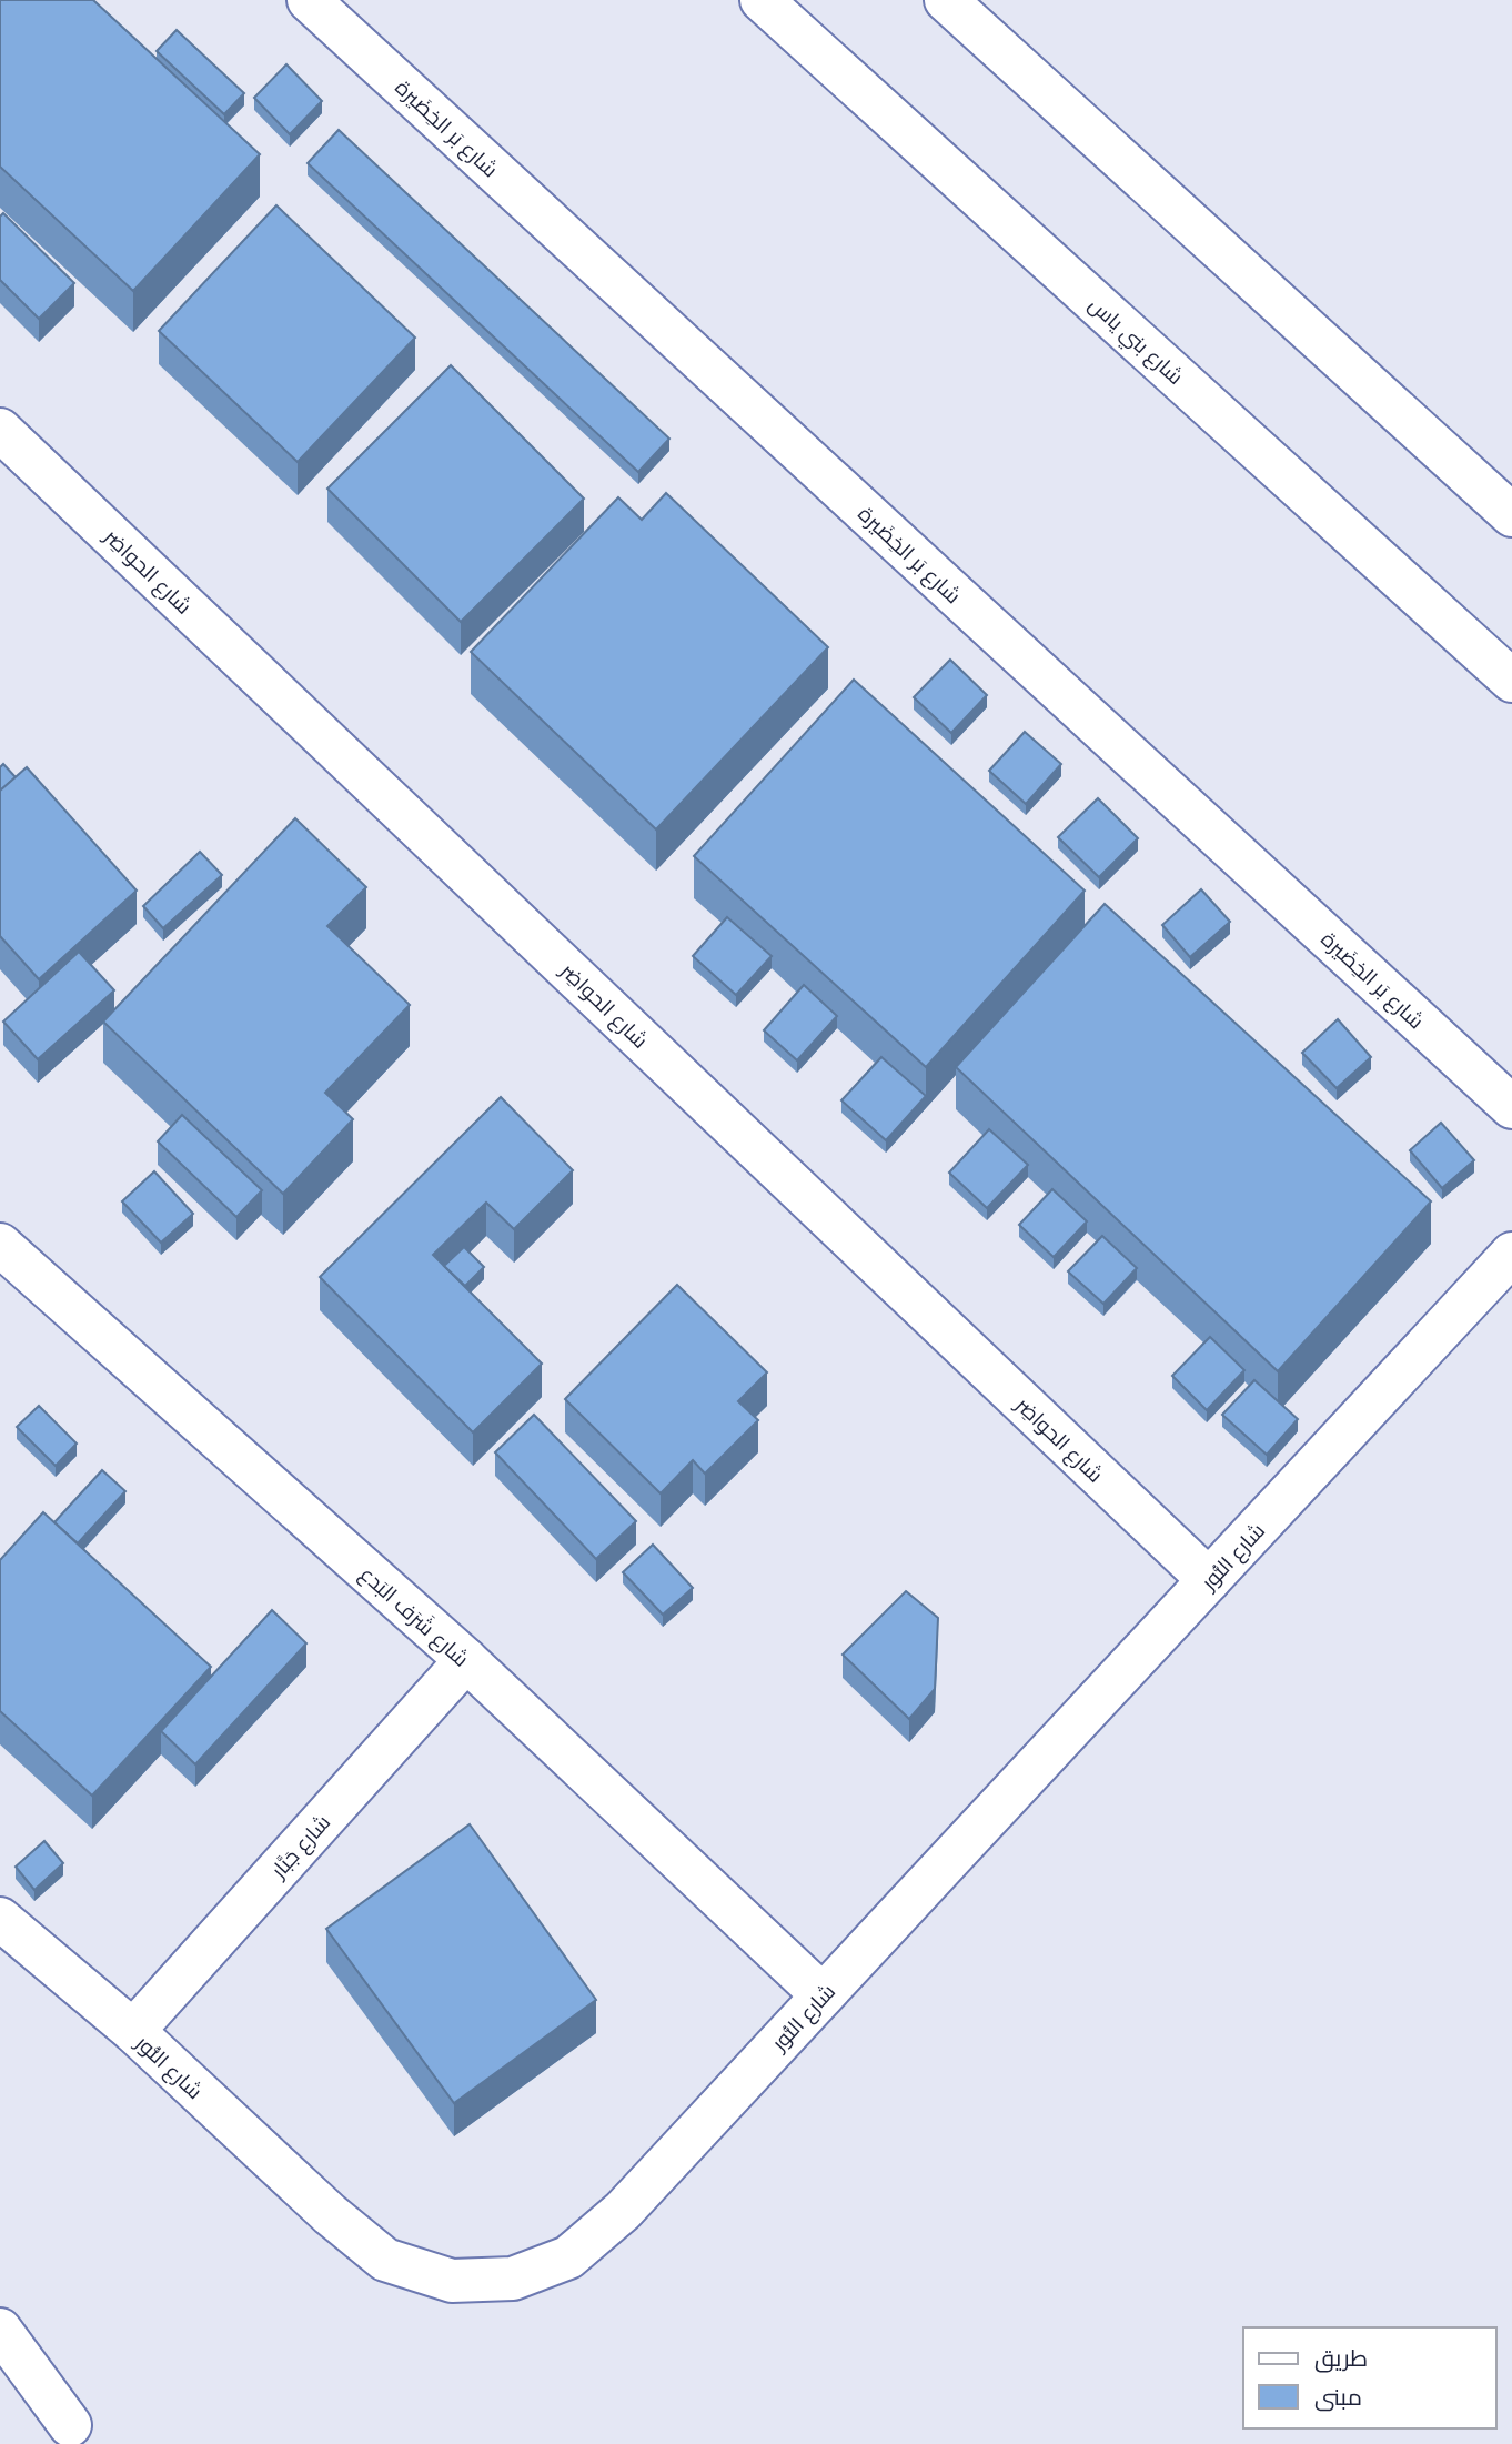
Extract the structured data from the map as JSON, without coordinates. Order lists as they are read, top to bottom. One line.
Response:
{"streets":{"street":["شارع بَر الخِضَيرة","شارع بني ياس","شارع الحواضِر","شارع النُّور","شارع شَرَف البَدع","شارع جَبَّار"]},"crossings":[["شارع الحواضِر","شارع النُّور"],["شارع النُّور","شارع شَرَف البَدع"],["شارع النُّور","شارع جَبَّار"],["شارع شَرَف البَدع","شارع جَبَّار"]],"legend":["طريق","مبنى"]}
